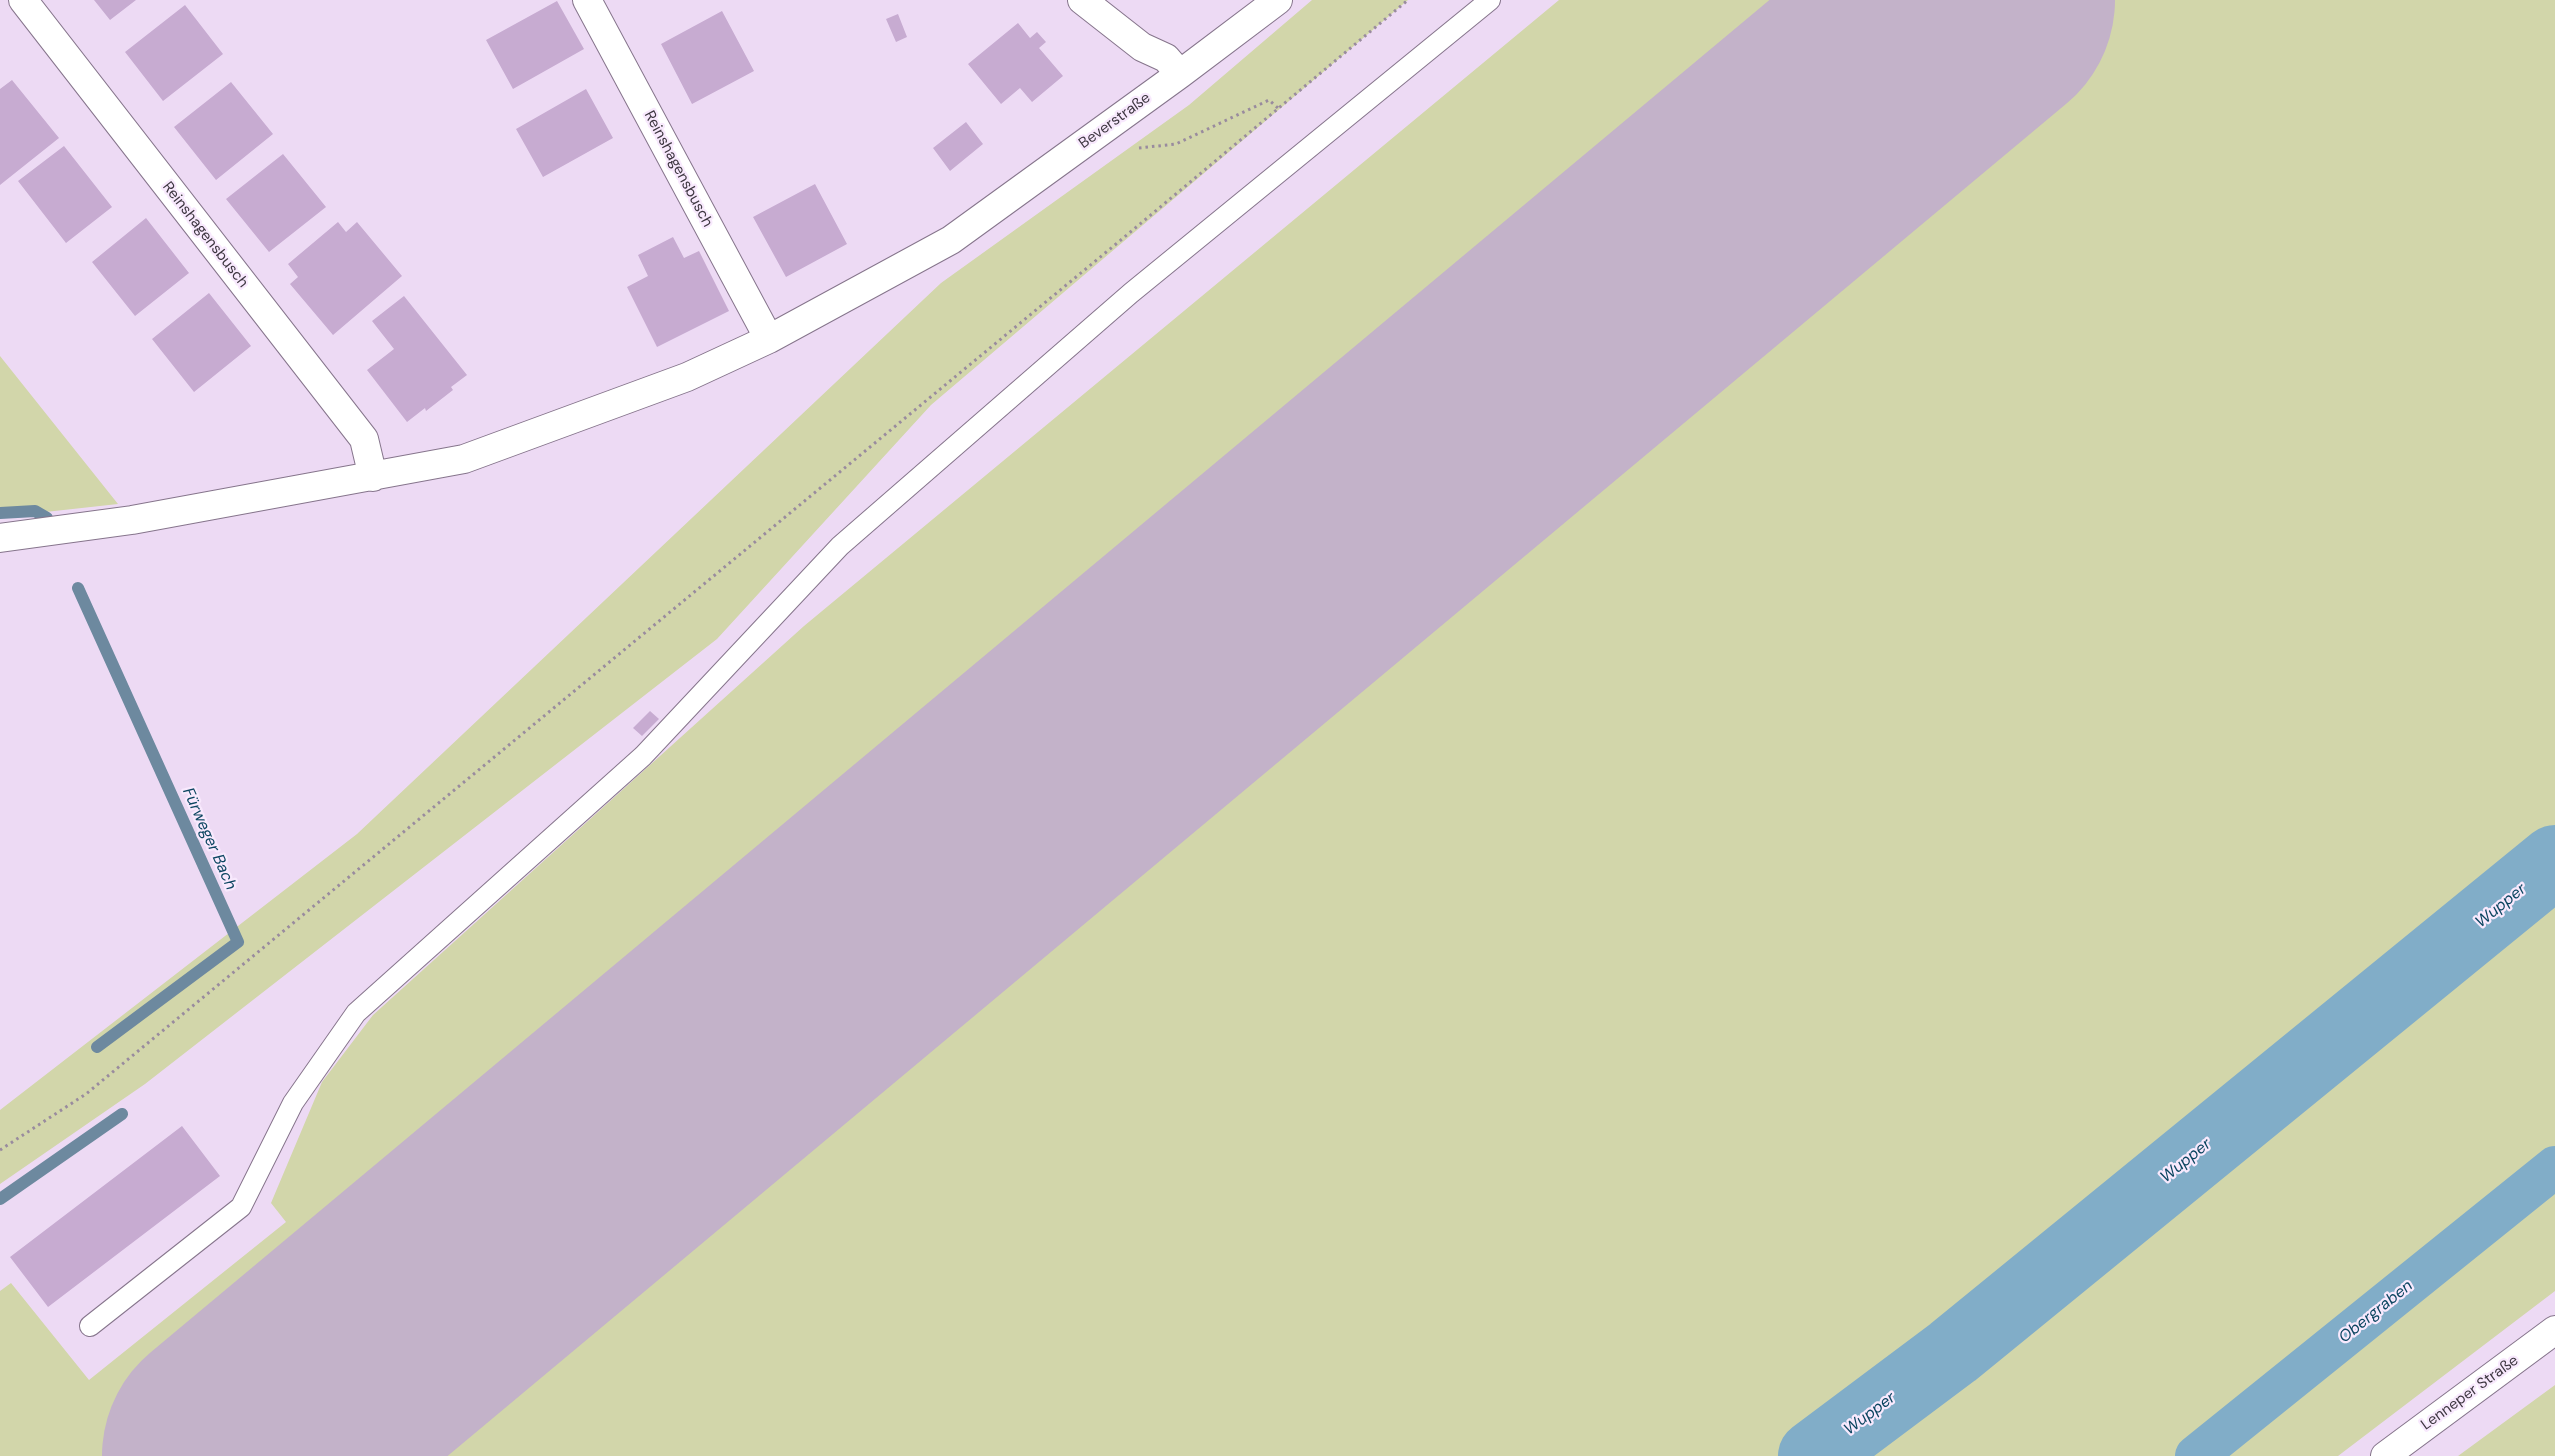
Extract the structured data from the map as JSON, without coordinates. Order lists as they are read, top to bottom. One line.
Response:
{"streets":{"street":["Beverstraße","Reinshagensbusch","Lenneper Straße"]},"crossings":[["Beverstraße","Reinshagensbusch"]],"water":["Fürweger Bach","Wupper","Obergraben"]}
